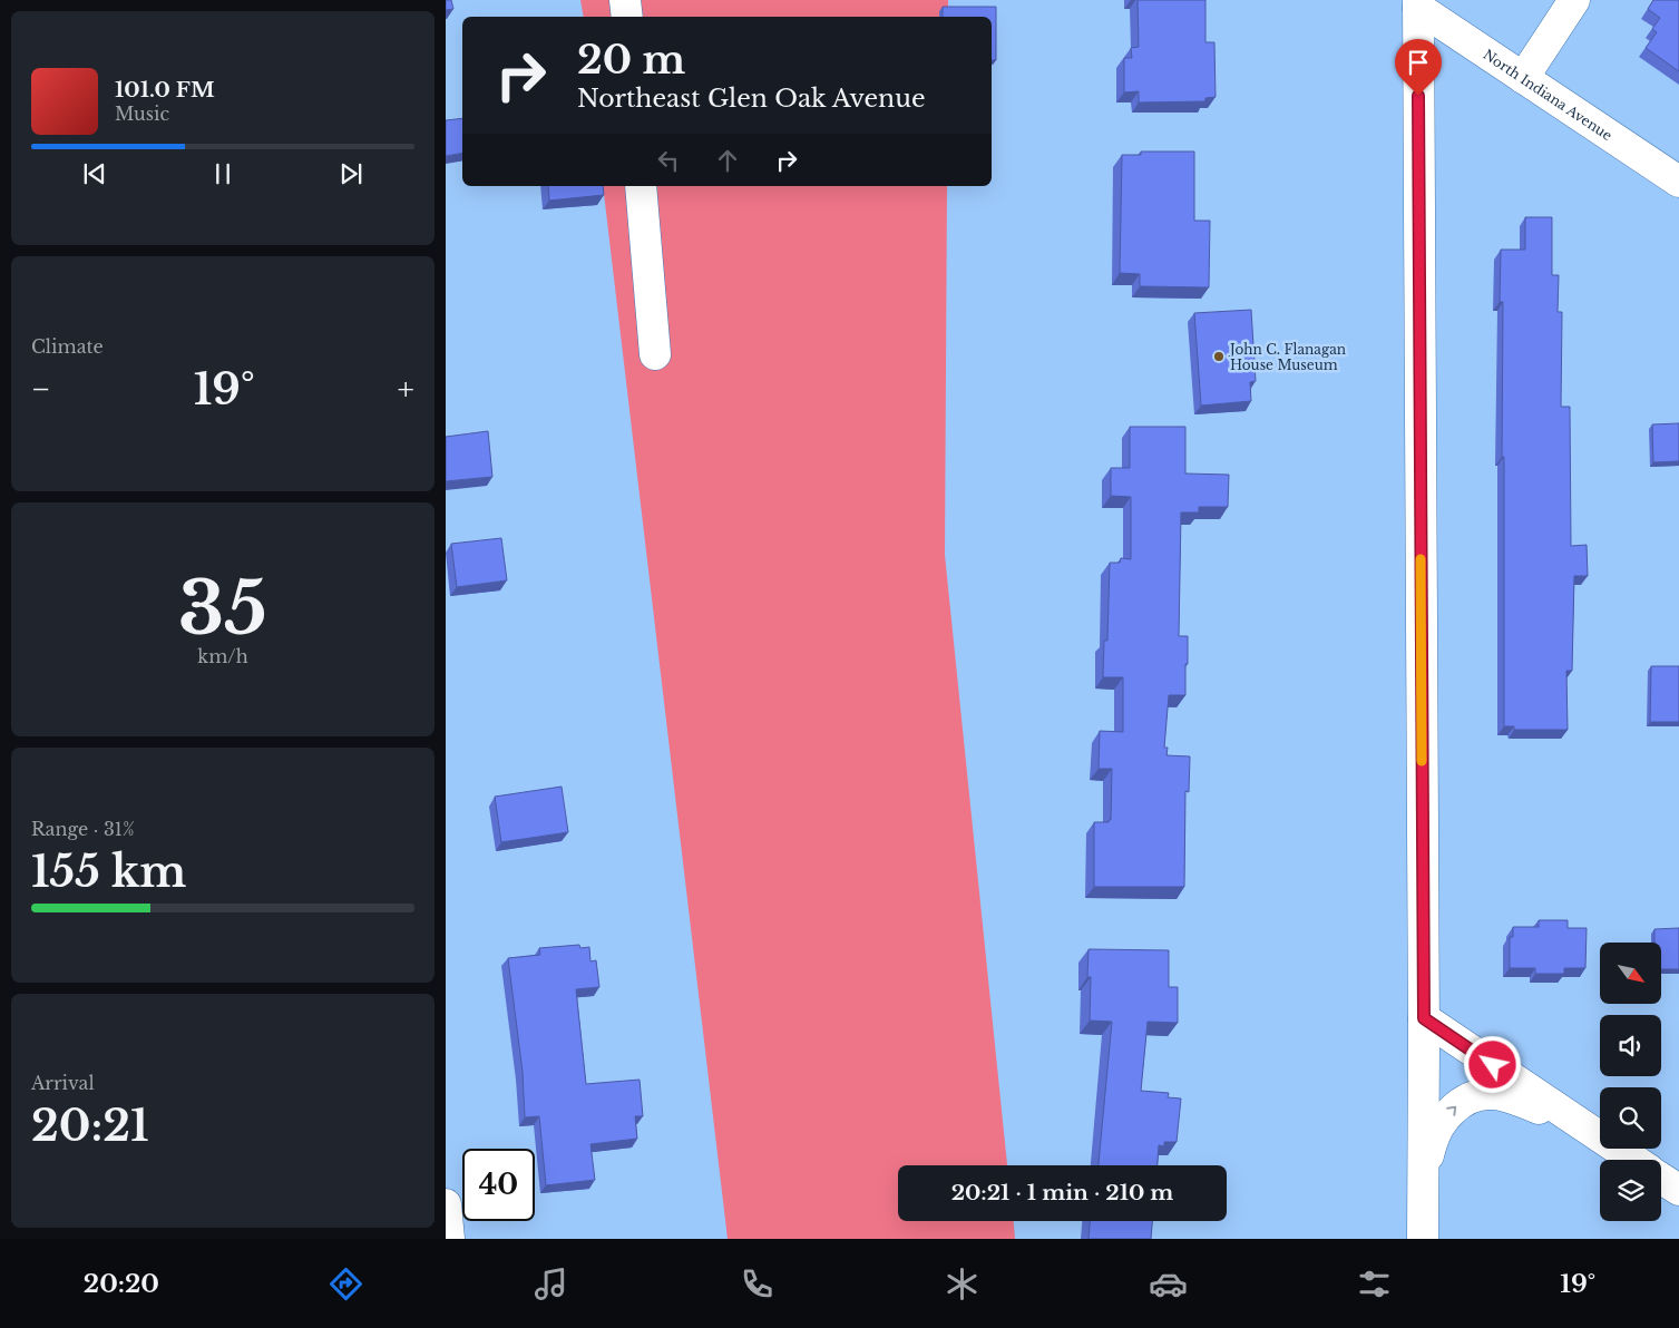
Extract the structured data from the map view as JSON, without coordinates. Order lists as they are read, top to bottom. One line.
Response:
{"streets":{"street":["North Indiana Avenue"]},"places":["John C. Flanagan House Museum"],"north":"bottom right","page":{"turn":["20 m","Northeast Glen Oak Avenue"],"song":["101.0 FM","Music"],"tile":["Climate",["35","km/h"],["Range · 31%","155 km"],["Arrival","20:21"]],"heat":["−","19°","+"],"limit":"40","trip":"20:21 · 1 min · 210 m","tabs":["20:20","19°"]}}
